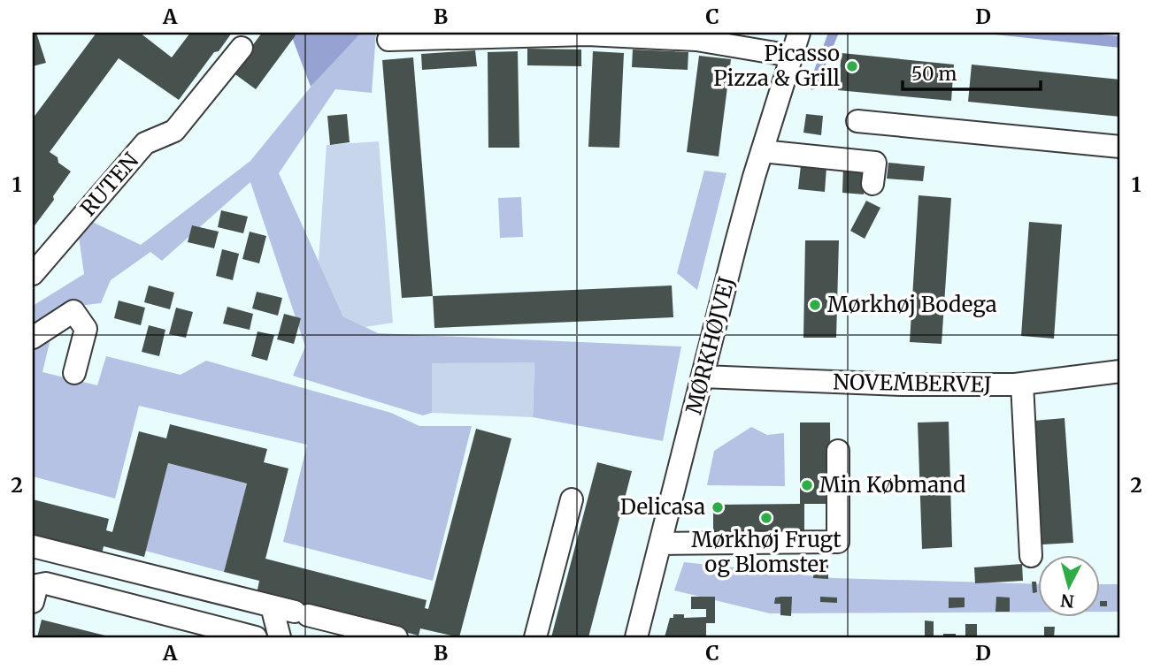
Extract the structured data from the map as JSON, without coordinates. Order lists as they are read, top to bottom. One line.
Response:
{"streets":{"street":["RUTEN","MØRKHØJVEJ","NOVEMBERVEJ"]},"crossings":[["MØRKHØJVEJ","NOVEMBERVEJ"]],"places":["Picasso Pizza & Grill","Mørkhøj Bodega","Min Købmand","Delicasa","Mørkhøj Frugt og Blomster"],"scale_bar":"50 m","north":"bottom","grid":{"columns":["A","B","C","D"],"rows":["1","2"]}}
